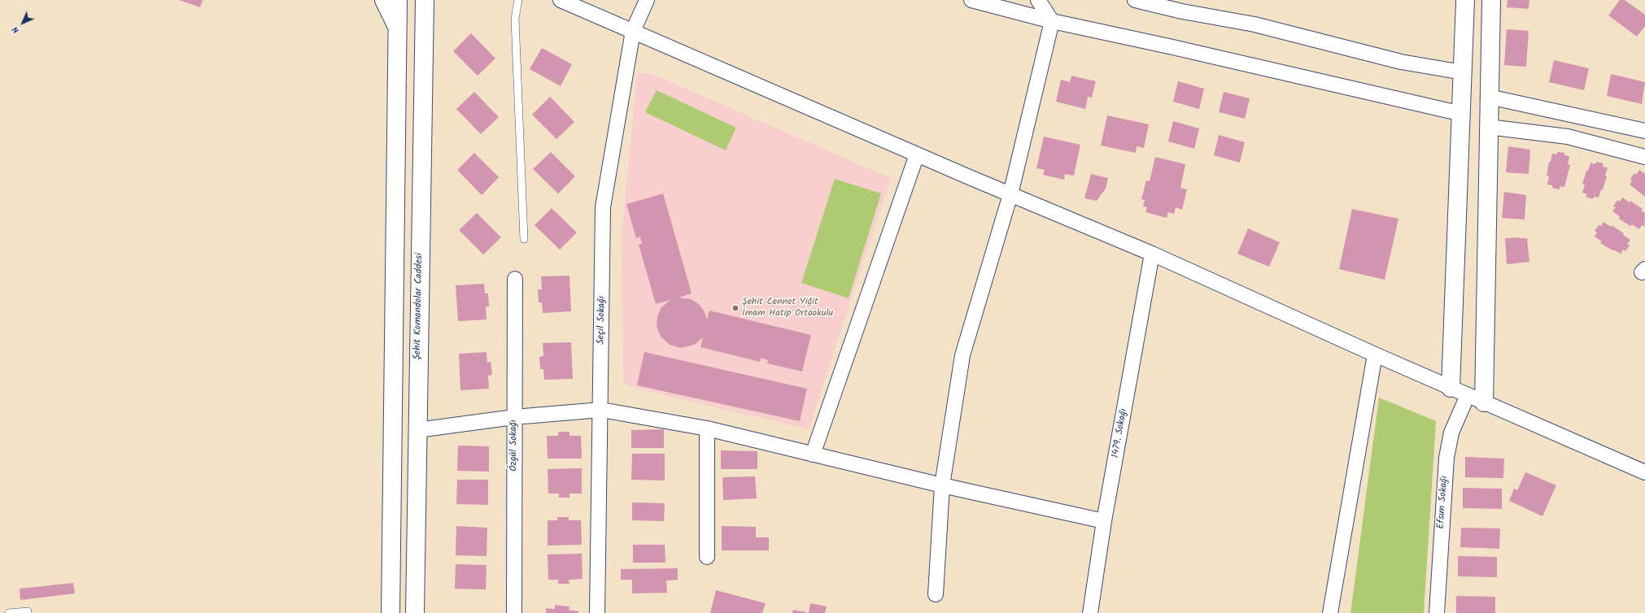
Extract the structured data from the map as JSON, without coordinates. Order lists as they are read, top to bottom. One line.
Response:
{"streets":{"main road":["Şehit Komandolar Caddesi"],"street":["Seçil Sokağı","1479. Sokağı","Özgül Sokağı","Efsun Sokağı"]},"places":["Şehit Cennet Yiğit İmam Hatip Ortaokulu"],"north":"bottom left"}
